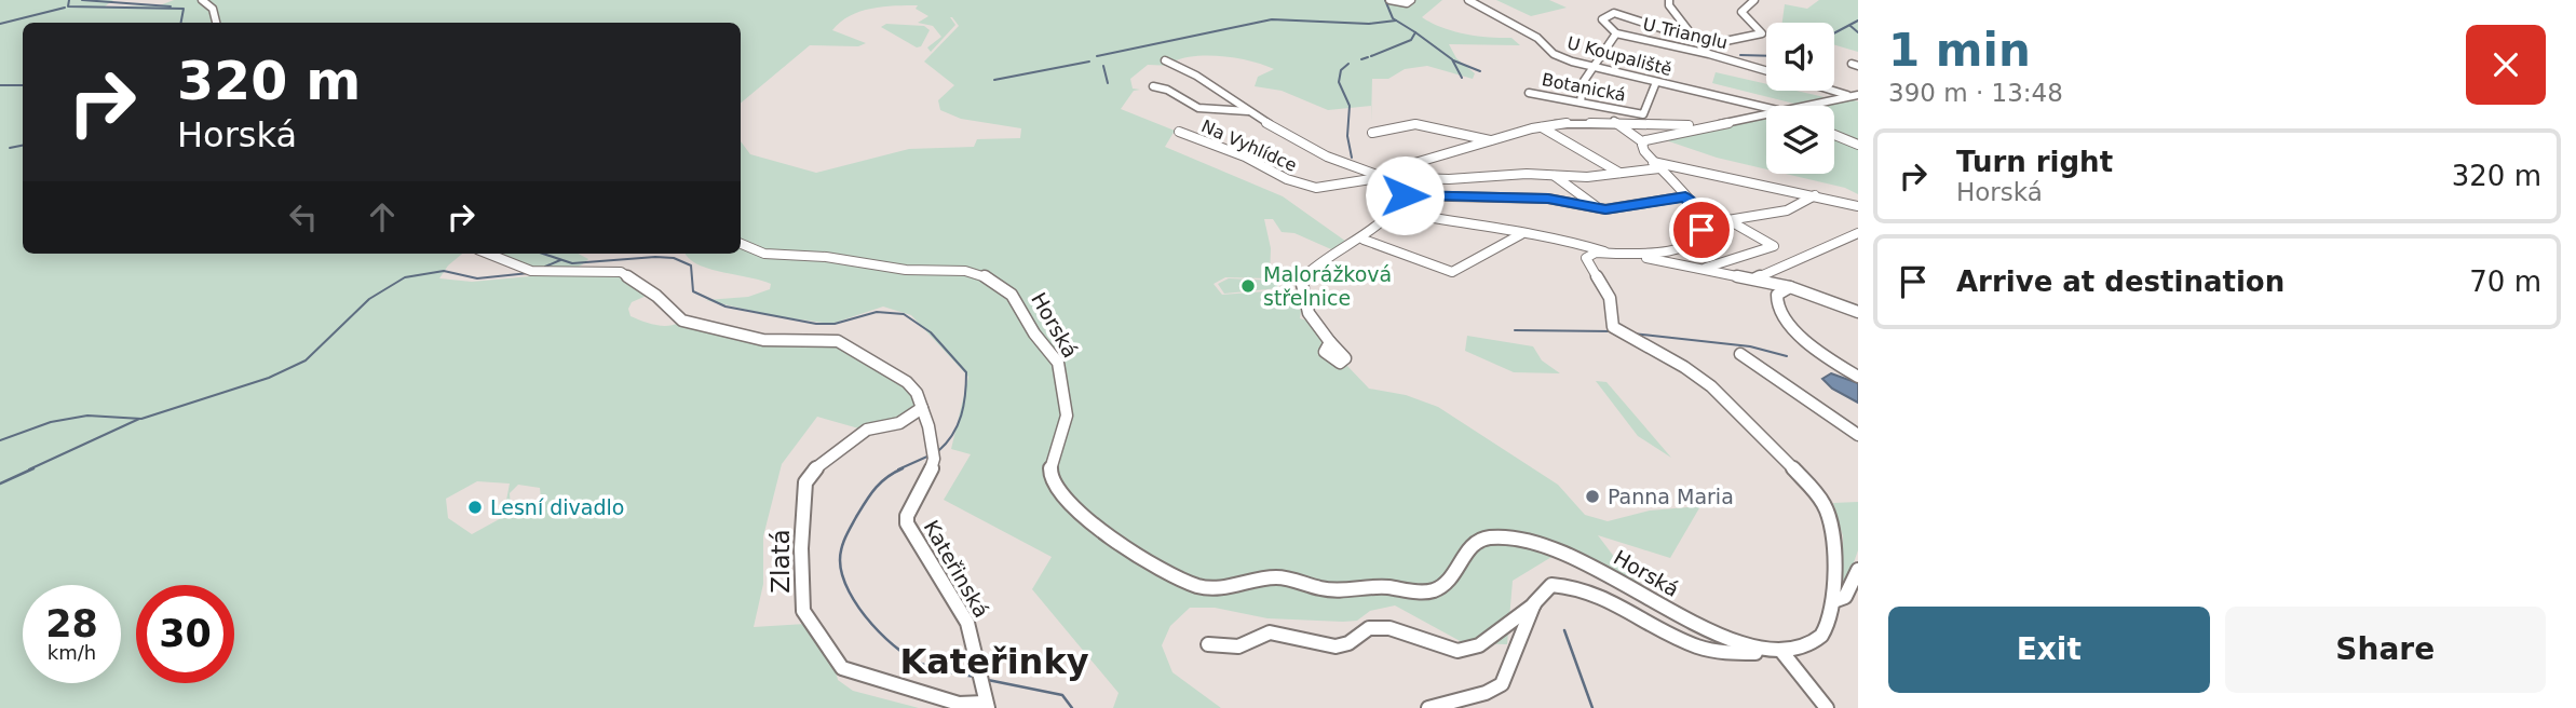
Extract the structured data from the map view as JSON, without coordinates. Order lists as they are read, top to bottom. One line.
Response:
{"streets":{"street":["U Trianglu","U Koupaliště","Botanická","Na Vyhlídce","Horská","Zlatá","Kateřinská"]},"crossings":[["U Koupaliště","Botanická"],["Zlatá","Kateřinská"]],"districts":["Kateřinky"],"places":["Malorážková střelnice","Panna Maria","Lesní divadlo"],"page":{"heading":["1 min","390 m · 13:48"],"turn":["320 m","Horská"],"list":[{"name":"Turn right","note":"Horská","value":"320 m"},{"name":"Arrive at destination","value":"70 m"}],"speed":"28 km/h","limit":"30","buttons":["Exit","Share"]}}
